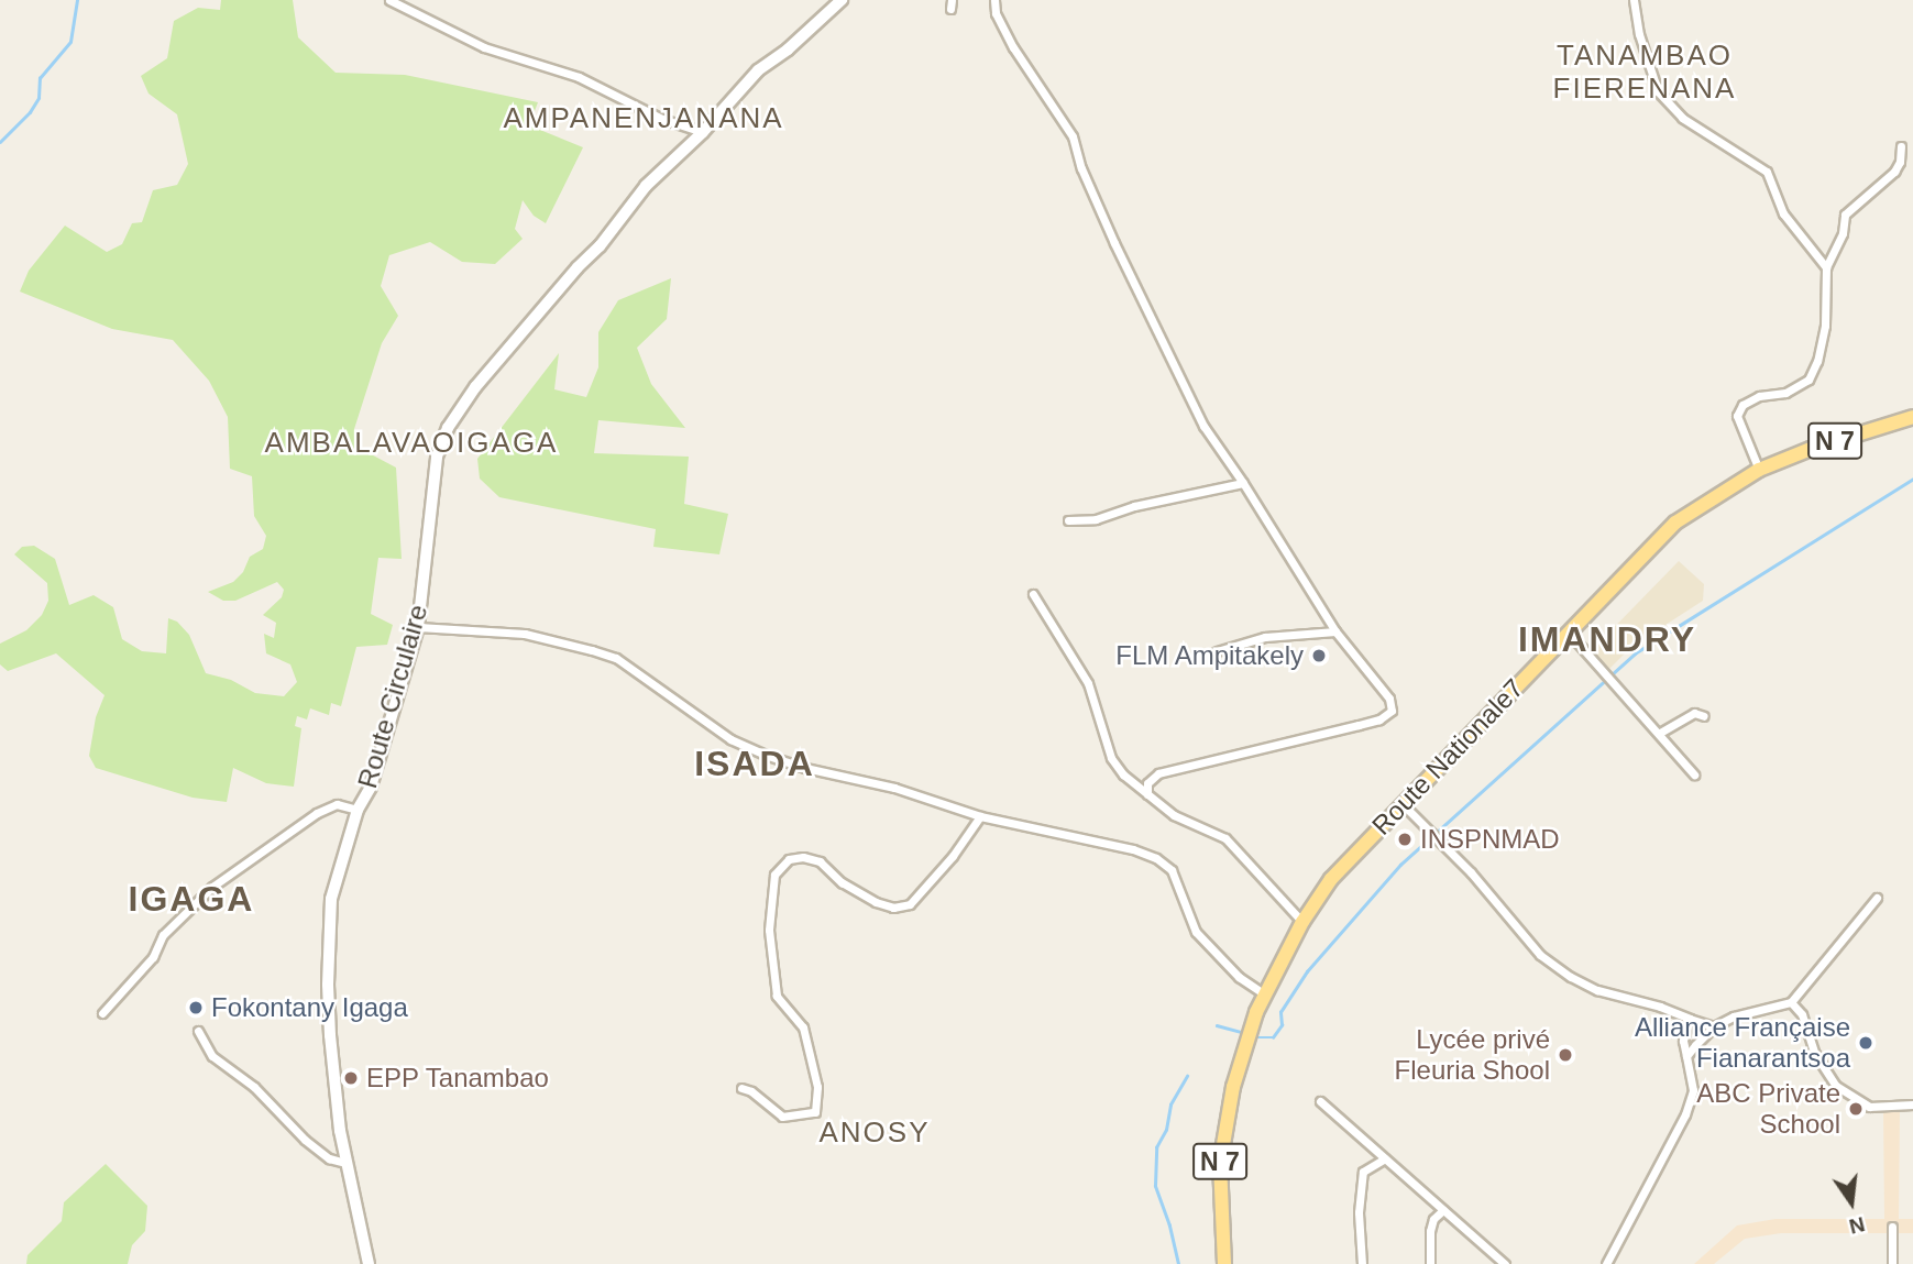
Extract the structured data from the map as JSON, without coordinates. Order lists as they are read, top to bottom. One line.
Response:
{"streets":{"main road":["N 7","Route Nationale7"],"street":["Route Circulaire"]},"crossings":[["N 7","Route Nationale7"]],"districts":["TANAMBAO FIERENANA","AMPANENJANANA","AMBALAVAOIGAGA","IMANDRY","ISADA","IGAGA","ANOSY"],"places":["FLM Ampitakely","INSPNMAD","Fokontany Igaga","Alliance Française Fianarantsoa","Lycée privé Fleuria Shool","EPP Tanambao","ABC Private School"],"north":"bottom"}
